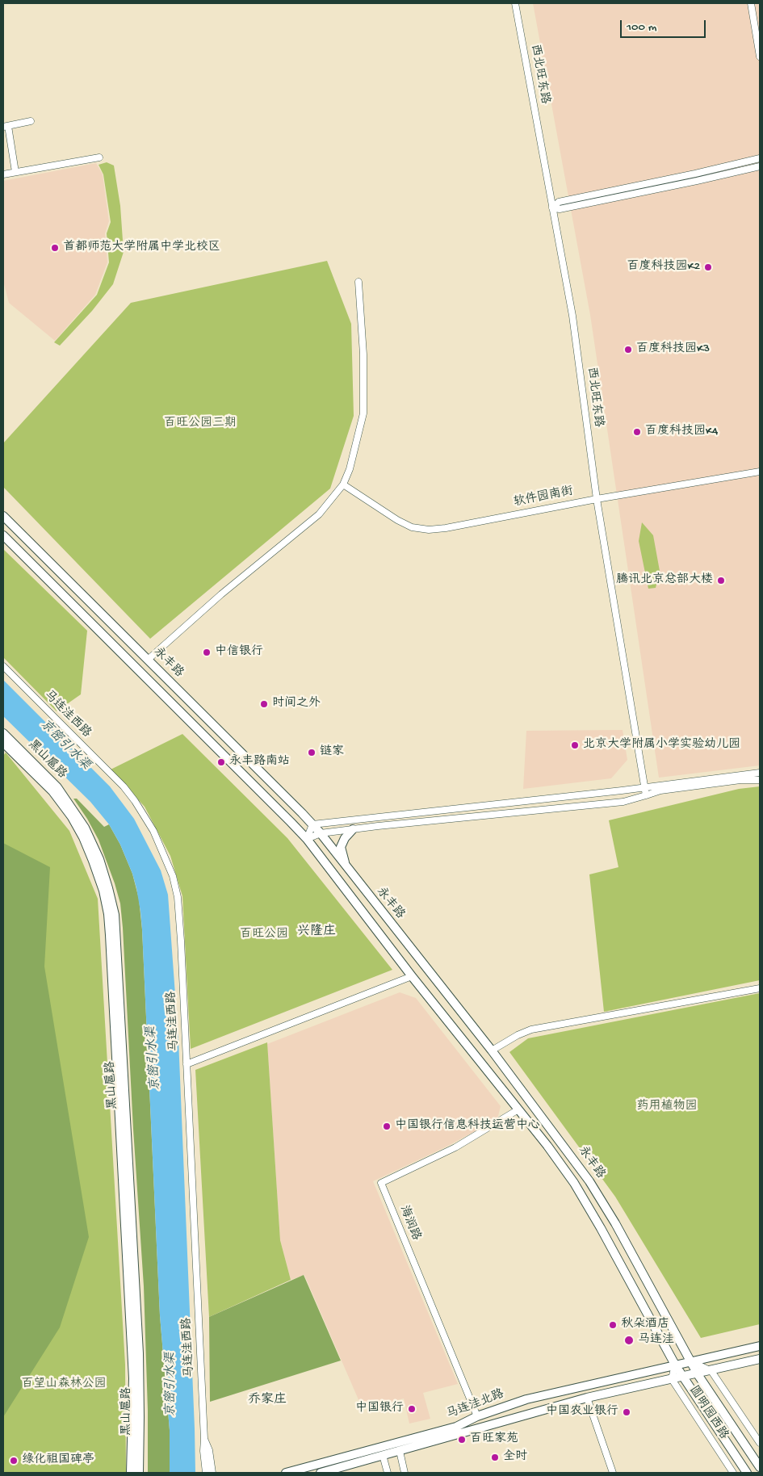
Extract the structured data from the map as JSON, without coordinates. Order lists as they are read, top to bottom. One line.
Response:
{"streets":{"main road":["永丰路","黑山扈路","马连洼北路","圆明园西路"],"street":["西北旺东路","软件园南街","马连洼西路","海润路"]},"crossings":[["西北旺东路","软件园南街"],["永丰路","海润路"],["永丰路","马连洼北路"],["永丰路","圆明园西路"],["海润路","马连洼北路"],["马连洼北路","圆明园西路"]],"districts":["兴隆庄","乔家庄"],"water":["京密引水渠"],"parks":["百旺公园三期","百旺公园","药用植物园","百望山森林公园"],"places":["首都师范大学附属中学北校区","百度科技园K2","百度科技园K3","百度科技园K4","腾讯北京总部大楼","中信银行","时间之外","北京大学附属小学实验幼儿园","链家","永丰路南站","中国银行信息科技运营中心","秋朵酒店","马连洼","中国银行","中国农业银行","百旺家苑","全时","绿化祖国碑亭"],"scale_bar":"100 m"}
